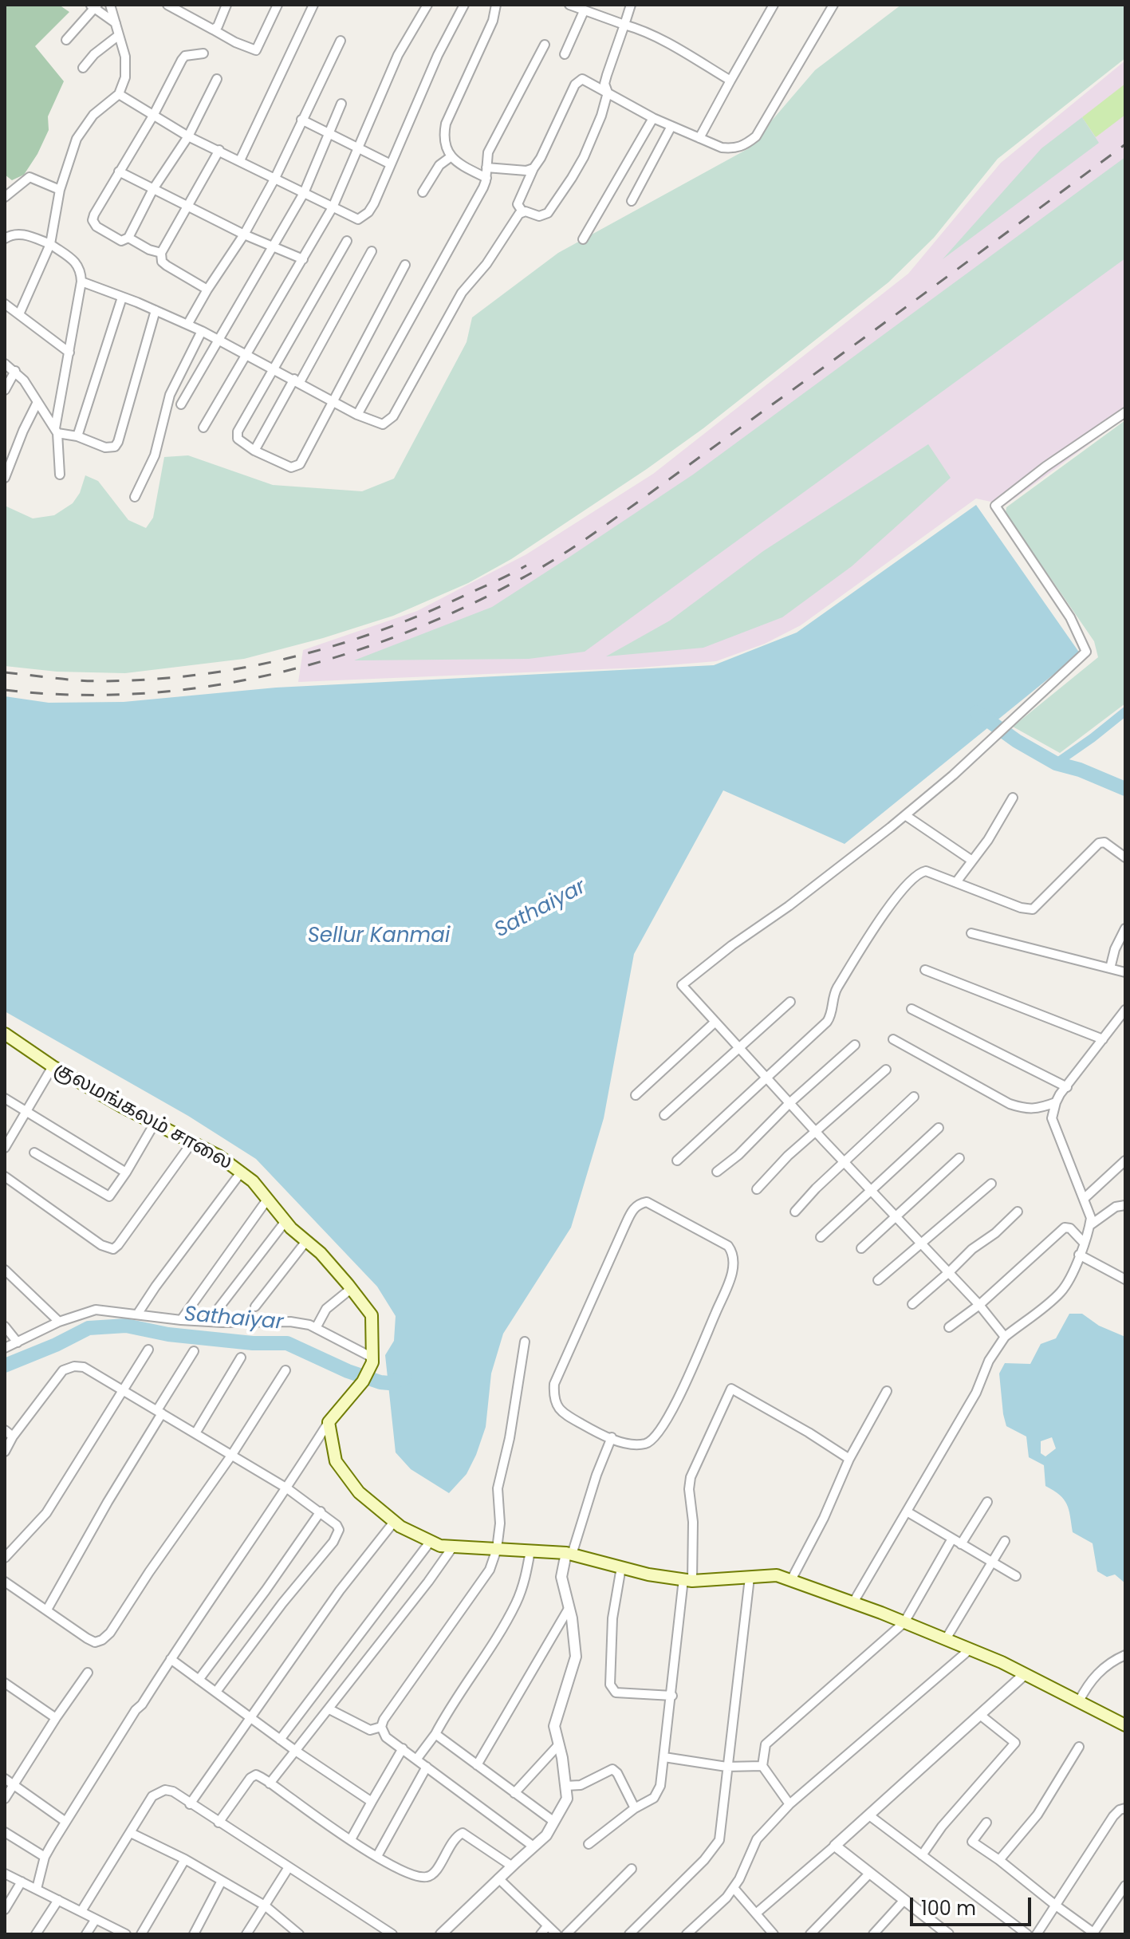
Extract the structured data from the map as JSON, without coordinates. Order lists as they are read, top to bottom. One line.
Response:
{"streets":{"main road":["குலமங்கலம் சாலை"]},"water":["Sathaiyar","Sellur Kanmai"],"scale_bar":"100 m"}
